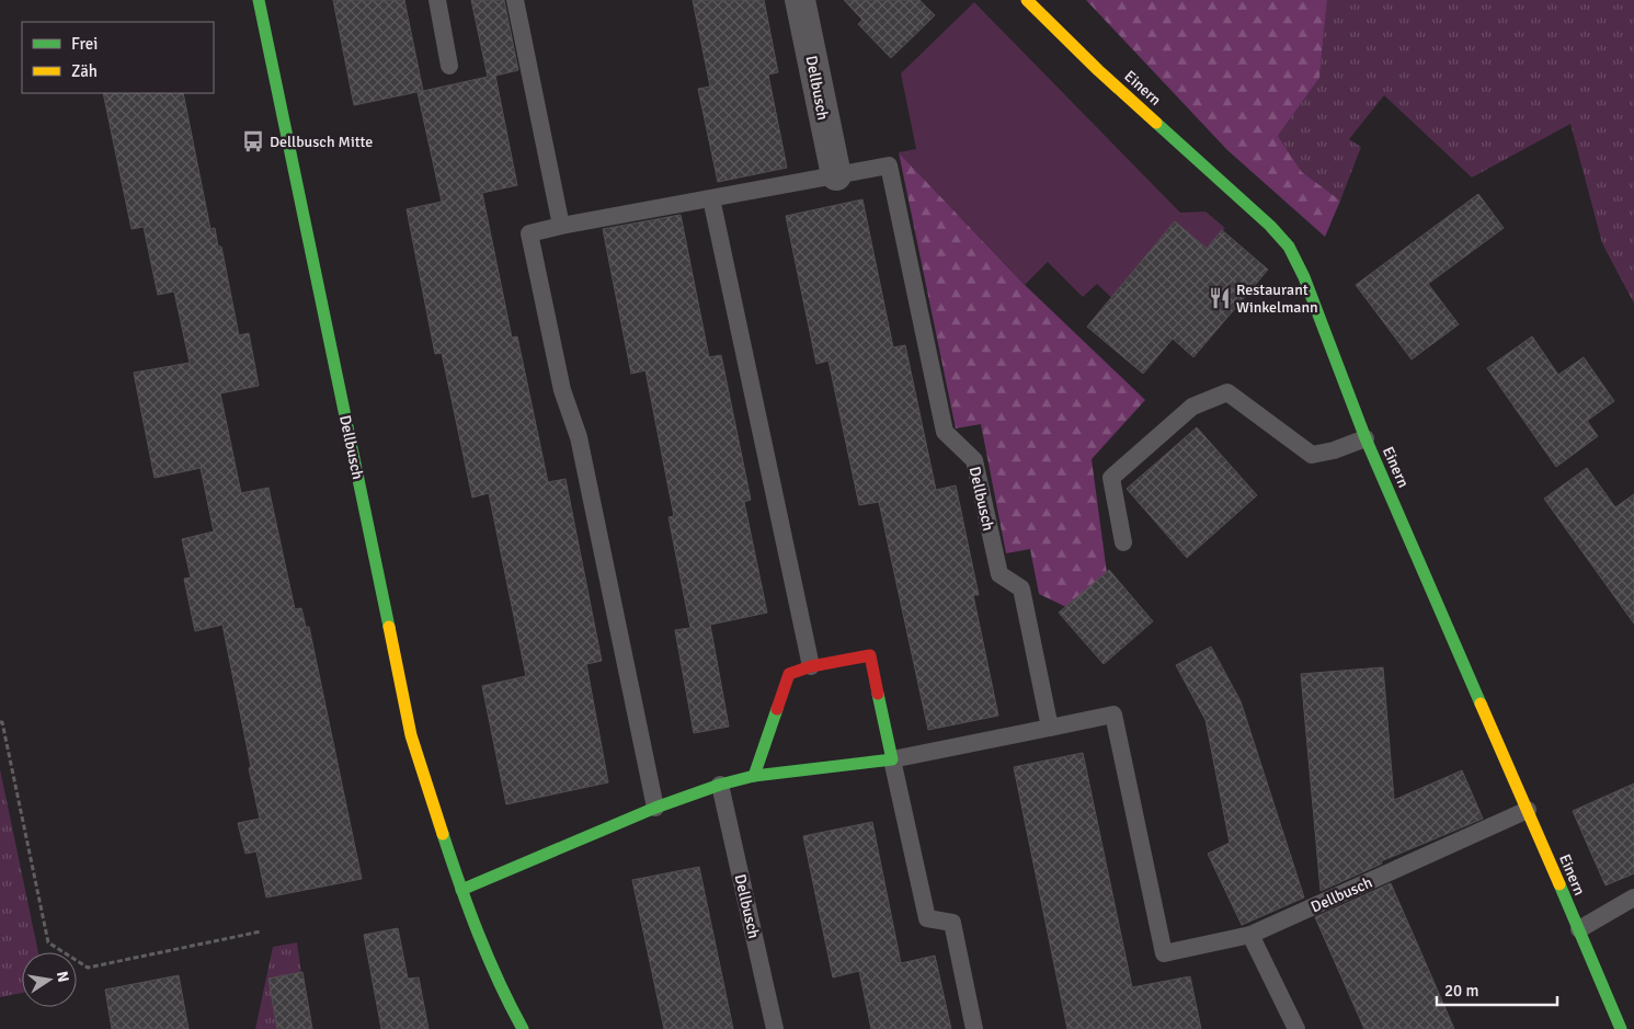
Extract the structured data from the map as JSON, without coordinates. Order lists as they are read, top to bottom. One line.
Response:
{"streets":{"street":["Dellbusch","Einern"]},"crossings":[["Dellbusch","Einern"]],"places":{"bus stop":["Dellbusch Mitte"],"restaurant":["Restaurant Winkelmann"]},"legend":["Frei","Zäh"],"scale_bar":"20 m","north":"right"}
